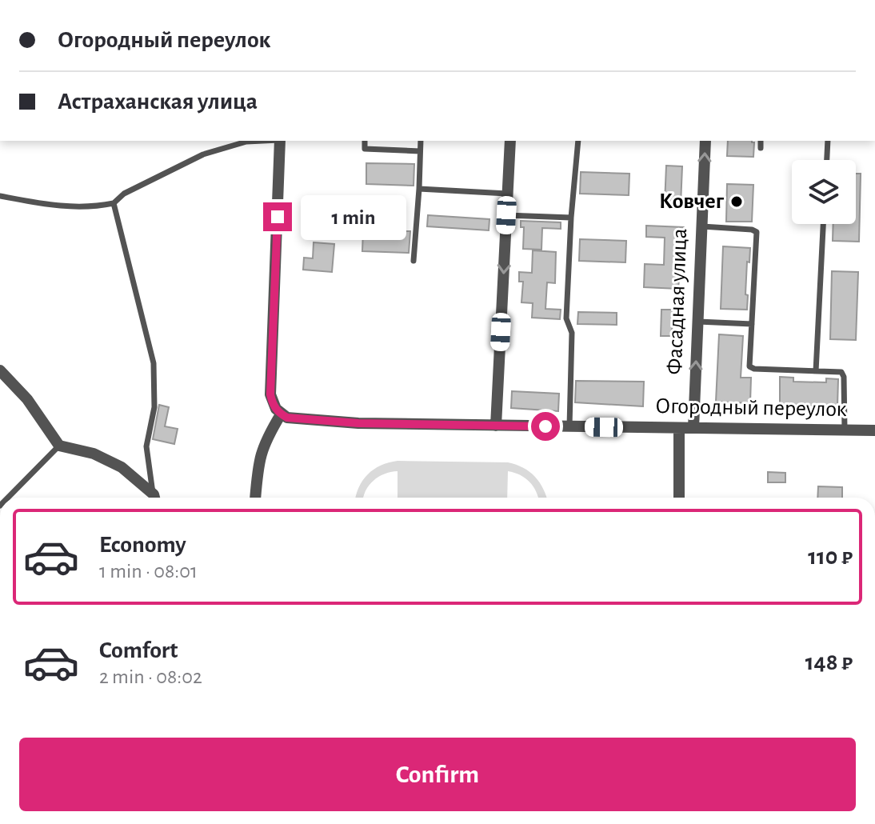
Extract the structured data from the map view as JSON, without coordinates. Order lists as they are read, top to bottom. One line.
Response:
{"streets":{"street":["Фасадная улица","Огородный переулок"]},"crossings":[["Фасадная улица","Огородный переулок"]],"one_way":["Фасадная улица"],"places":["Ковчег"],"page":{"banner":["Огородный переулок","Астраханская улица"],"bubble":"1 min","list":[{"name":"Economy","note":"1 min · 08:01","value":"110 ₽"},{"name":"Comfort","note":"2 min · 08:02","value":"148 ₽"}],"buttons":"Confirm"}}
